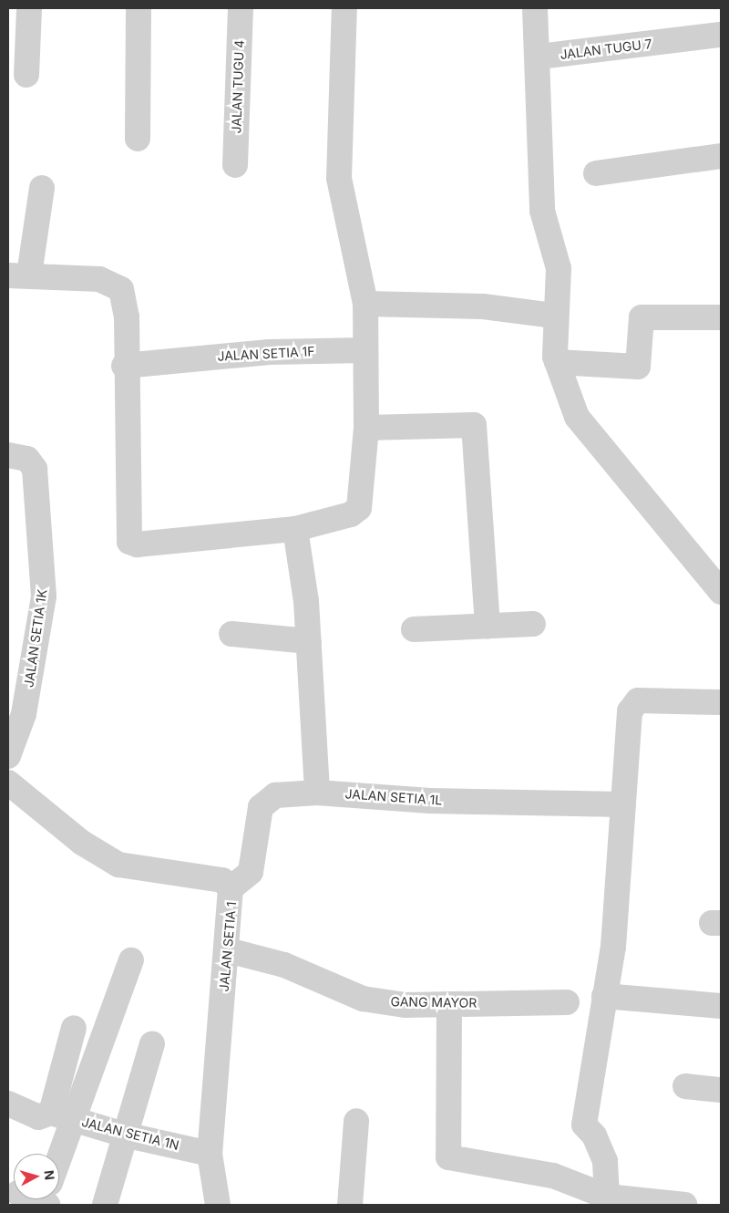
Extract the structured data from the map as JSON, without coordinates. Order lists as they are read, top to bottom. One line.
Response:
{"streets":{"street":["JALAN TUGU 7","JALAN TUGU 4","JALAN SETIA 1F","JALAN SETIA 1K","JALAN SETIA 1L","JALAN SETIA 1","GANG MAYOR","JALAN SETIA 1N"]},"crossings":[["JALAN SETIA 1L","JALAN SETIA 1"],["JALAN SETIA 1","GANG MAYOR"],["JALAN SETIA 1","JALAN SETIA 1N"]],"north":"right"}
